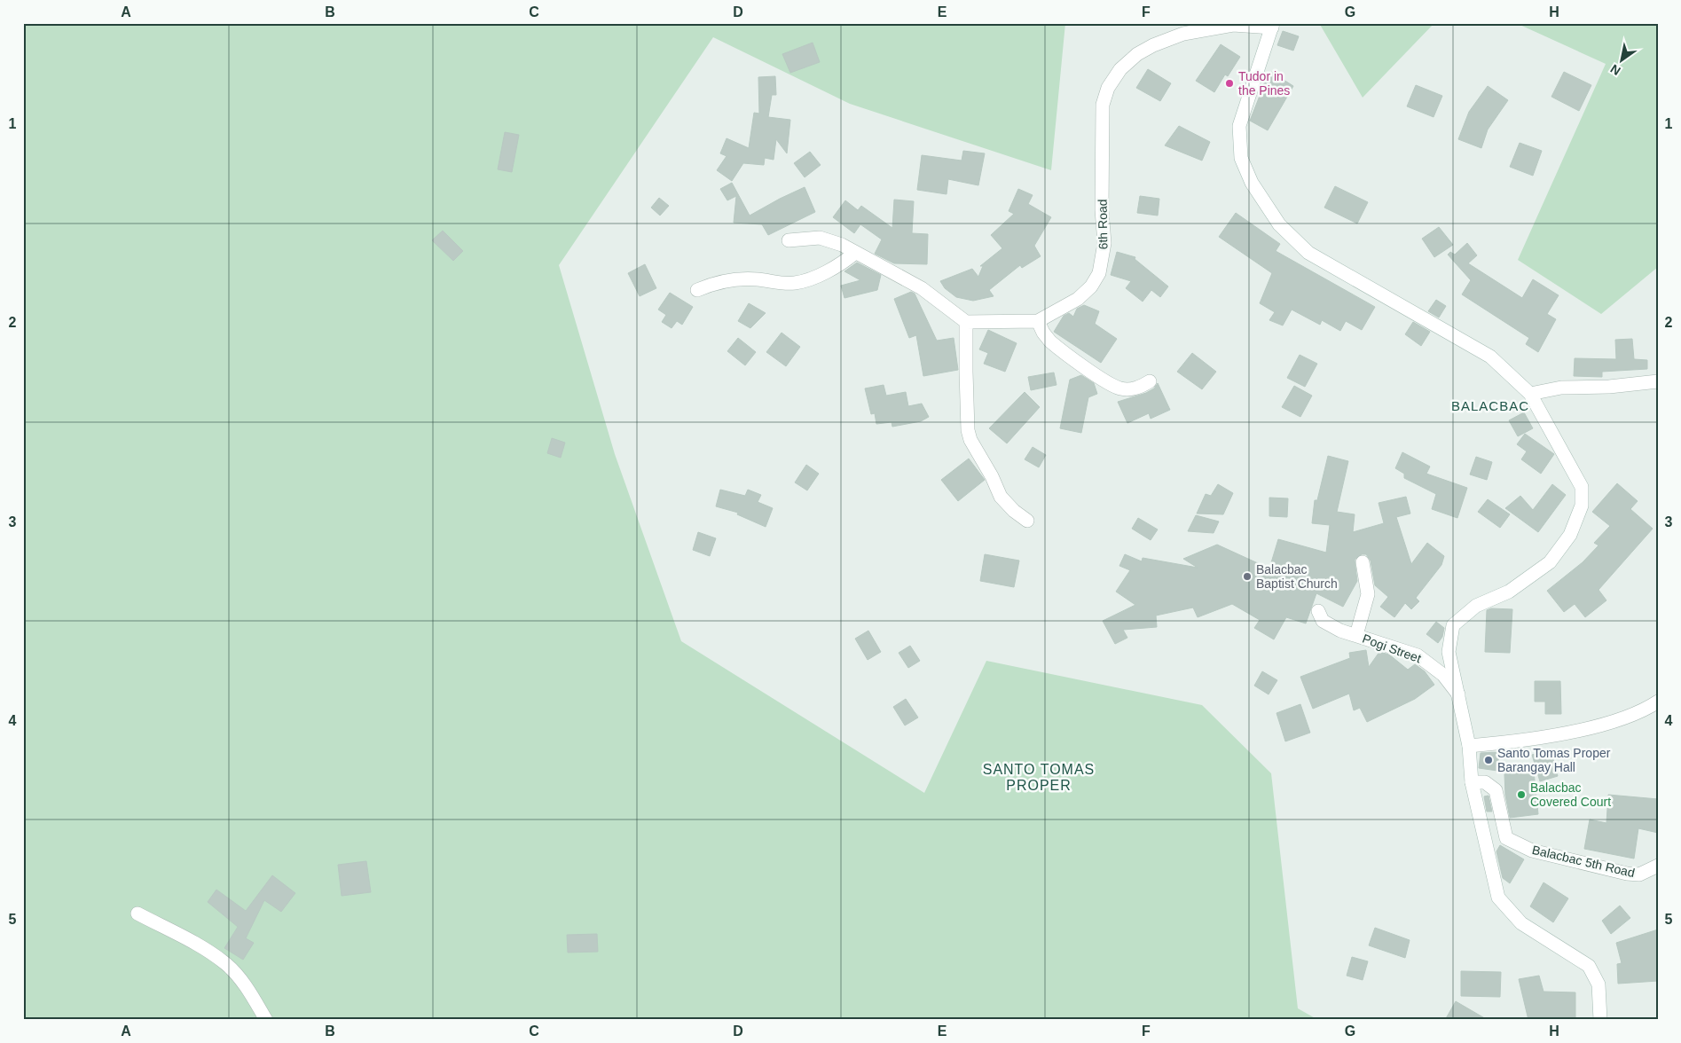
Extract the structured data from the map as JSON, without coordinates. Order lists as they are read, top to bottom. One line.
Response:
{"streets":{"street":["6th Road","Pogi Street","Balacbac 5th Road"]},"districts":["BALACBAC","SANTO TOMAS PROPER"],"places":["Tudor in the Pines","Balacbac Baptist Church","Santo Tomas Proper Barangay Hall","Balacbac Covered Court"],"north":"bottom left","grid":{"columns":["A","B","C","D","E","F","G","H"],"rows":["1","2","3","4","5"]}}
